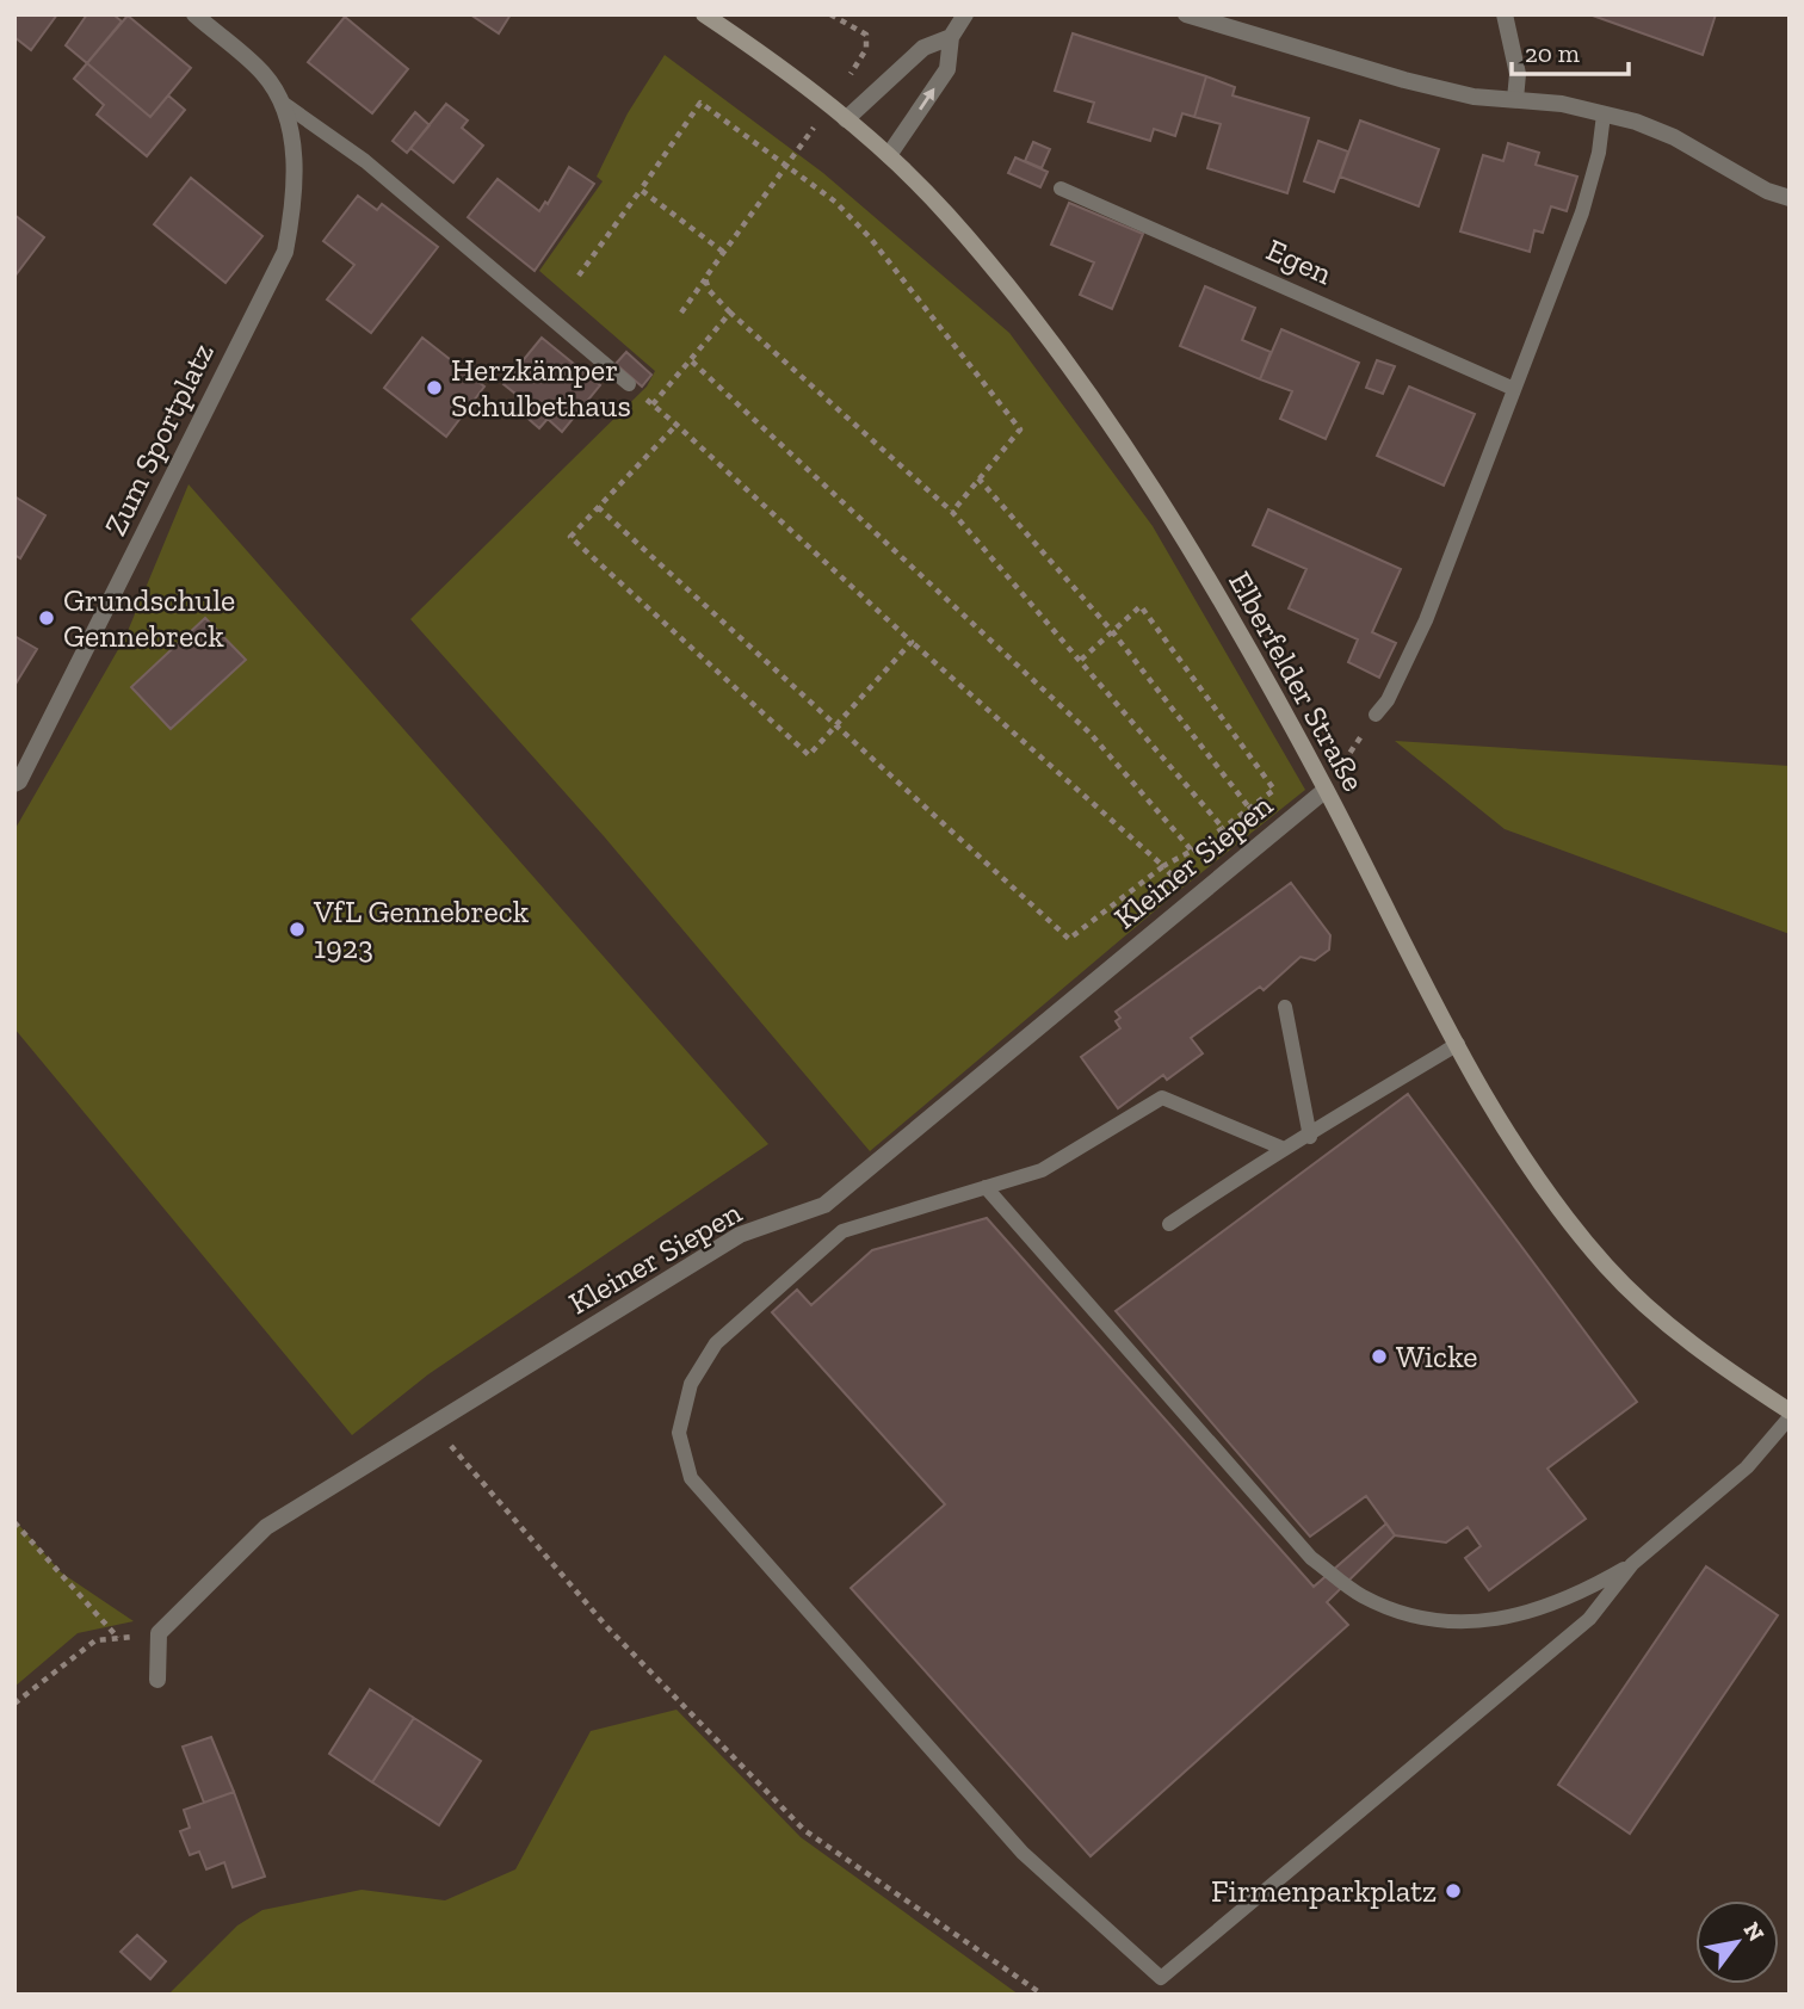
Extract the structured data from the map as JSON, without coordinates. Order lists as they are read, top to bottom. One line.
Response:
{"streets":{"main road":["Elberfelder Straße"],"street":["Zum Sportplatz","Kleiner Siepen"],"lane":["Egen"]},"crossings":[["Elberfelder Straße","Kleiner Siepen"]],"places":["Herzkämper Schulbethaus","Grundschule Gennebreck","VfL Gennebreck 1923","Wicke","Firmenparkplatz"],"scale_bar":"20 m","north":"top right"}
